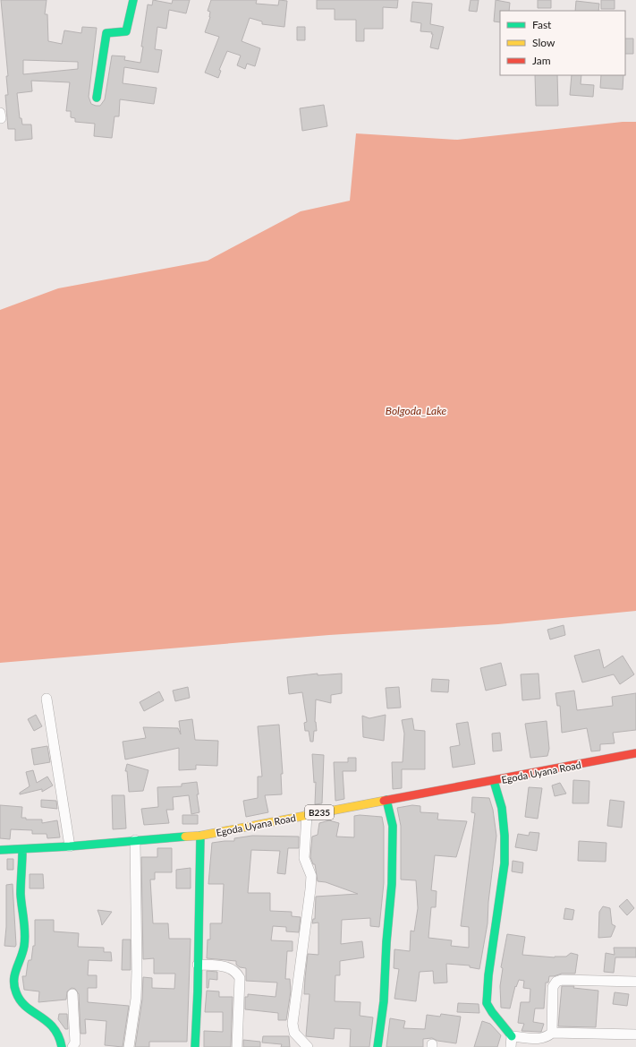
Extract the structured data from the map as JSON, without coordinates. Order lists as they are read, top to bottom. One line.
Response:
{"streets":{"street":["Egoda Uyana Road","B235"]},"water":["Bolgoda_Lake"],"legend":["Fast","Slow","Jam"]}
